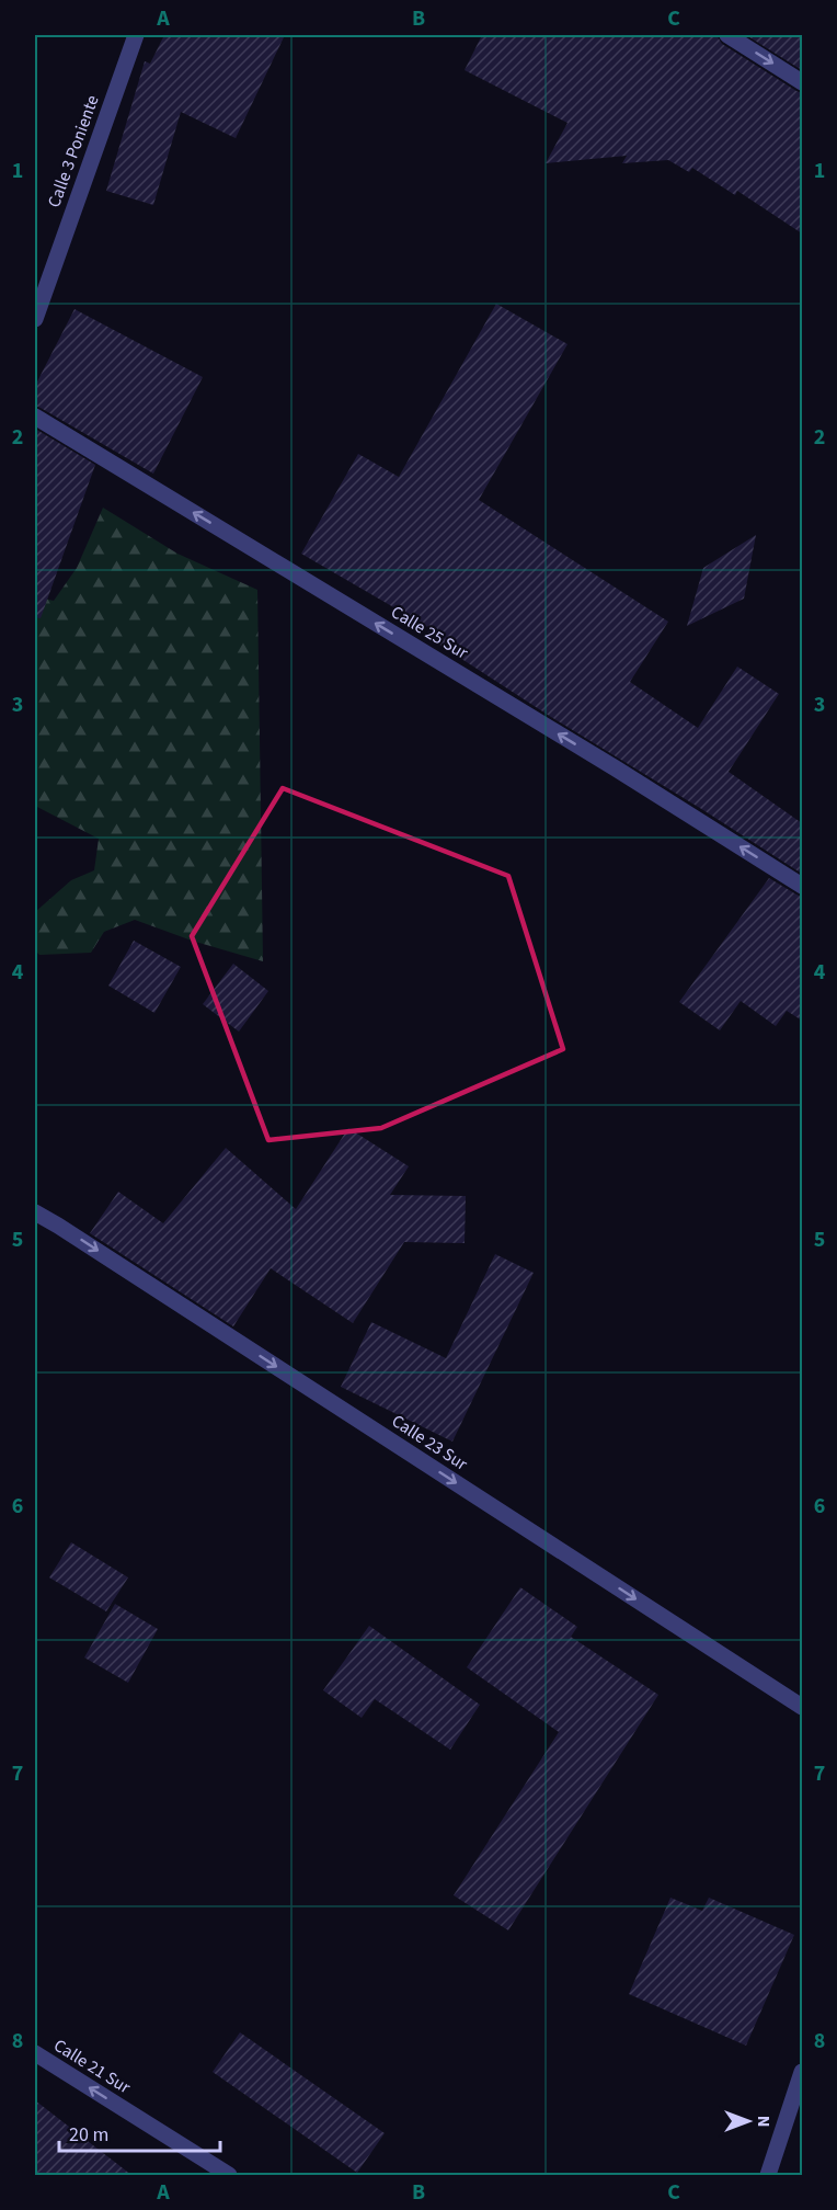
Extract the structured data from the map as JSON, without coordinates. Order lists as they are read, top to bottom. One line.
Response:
{"streets":{"street":["Calle 3 Poniente","Calle 25 Sur","Calle 23 Sur","Calle 21 Sur"]},"one_way":["Calle 25 Sur","Calle 23 Sur","Calle 21 Sur"],"scale_bar":"20 m","north":"right","grid":{"columns":["A","B","C"],"rows":["1","2","3","4","5","6","7","8"]}}
